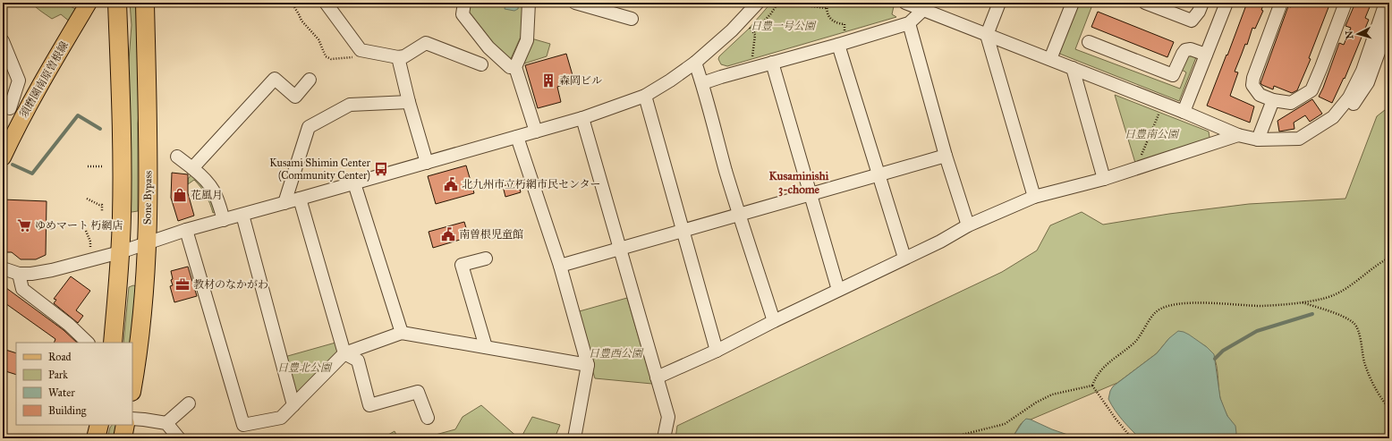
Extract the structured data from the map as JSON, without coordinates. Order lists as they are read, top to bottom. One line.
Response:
{"streets":{"highway":["Sone Bypass"],"main road":["須磨園南原曽根線"]},"districts":["Kusaminishi 3-chome"],"parks":["日豊一号公園","日豊南公園","日豊西公園","日豊北公園"],"places":{"building":["森岡ビル"],"bus stop":["Kusami Shimin Center (Community Center)"],"public building":["北九州市立朽網市民センター","南曽根児童館"],"shop":["花風月"],"supermarket":["ゆめマート 朽網店"],"office":["教材のなかがわ"]},"legend":["Road","Park","Water","Building"],"north":"left"}
